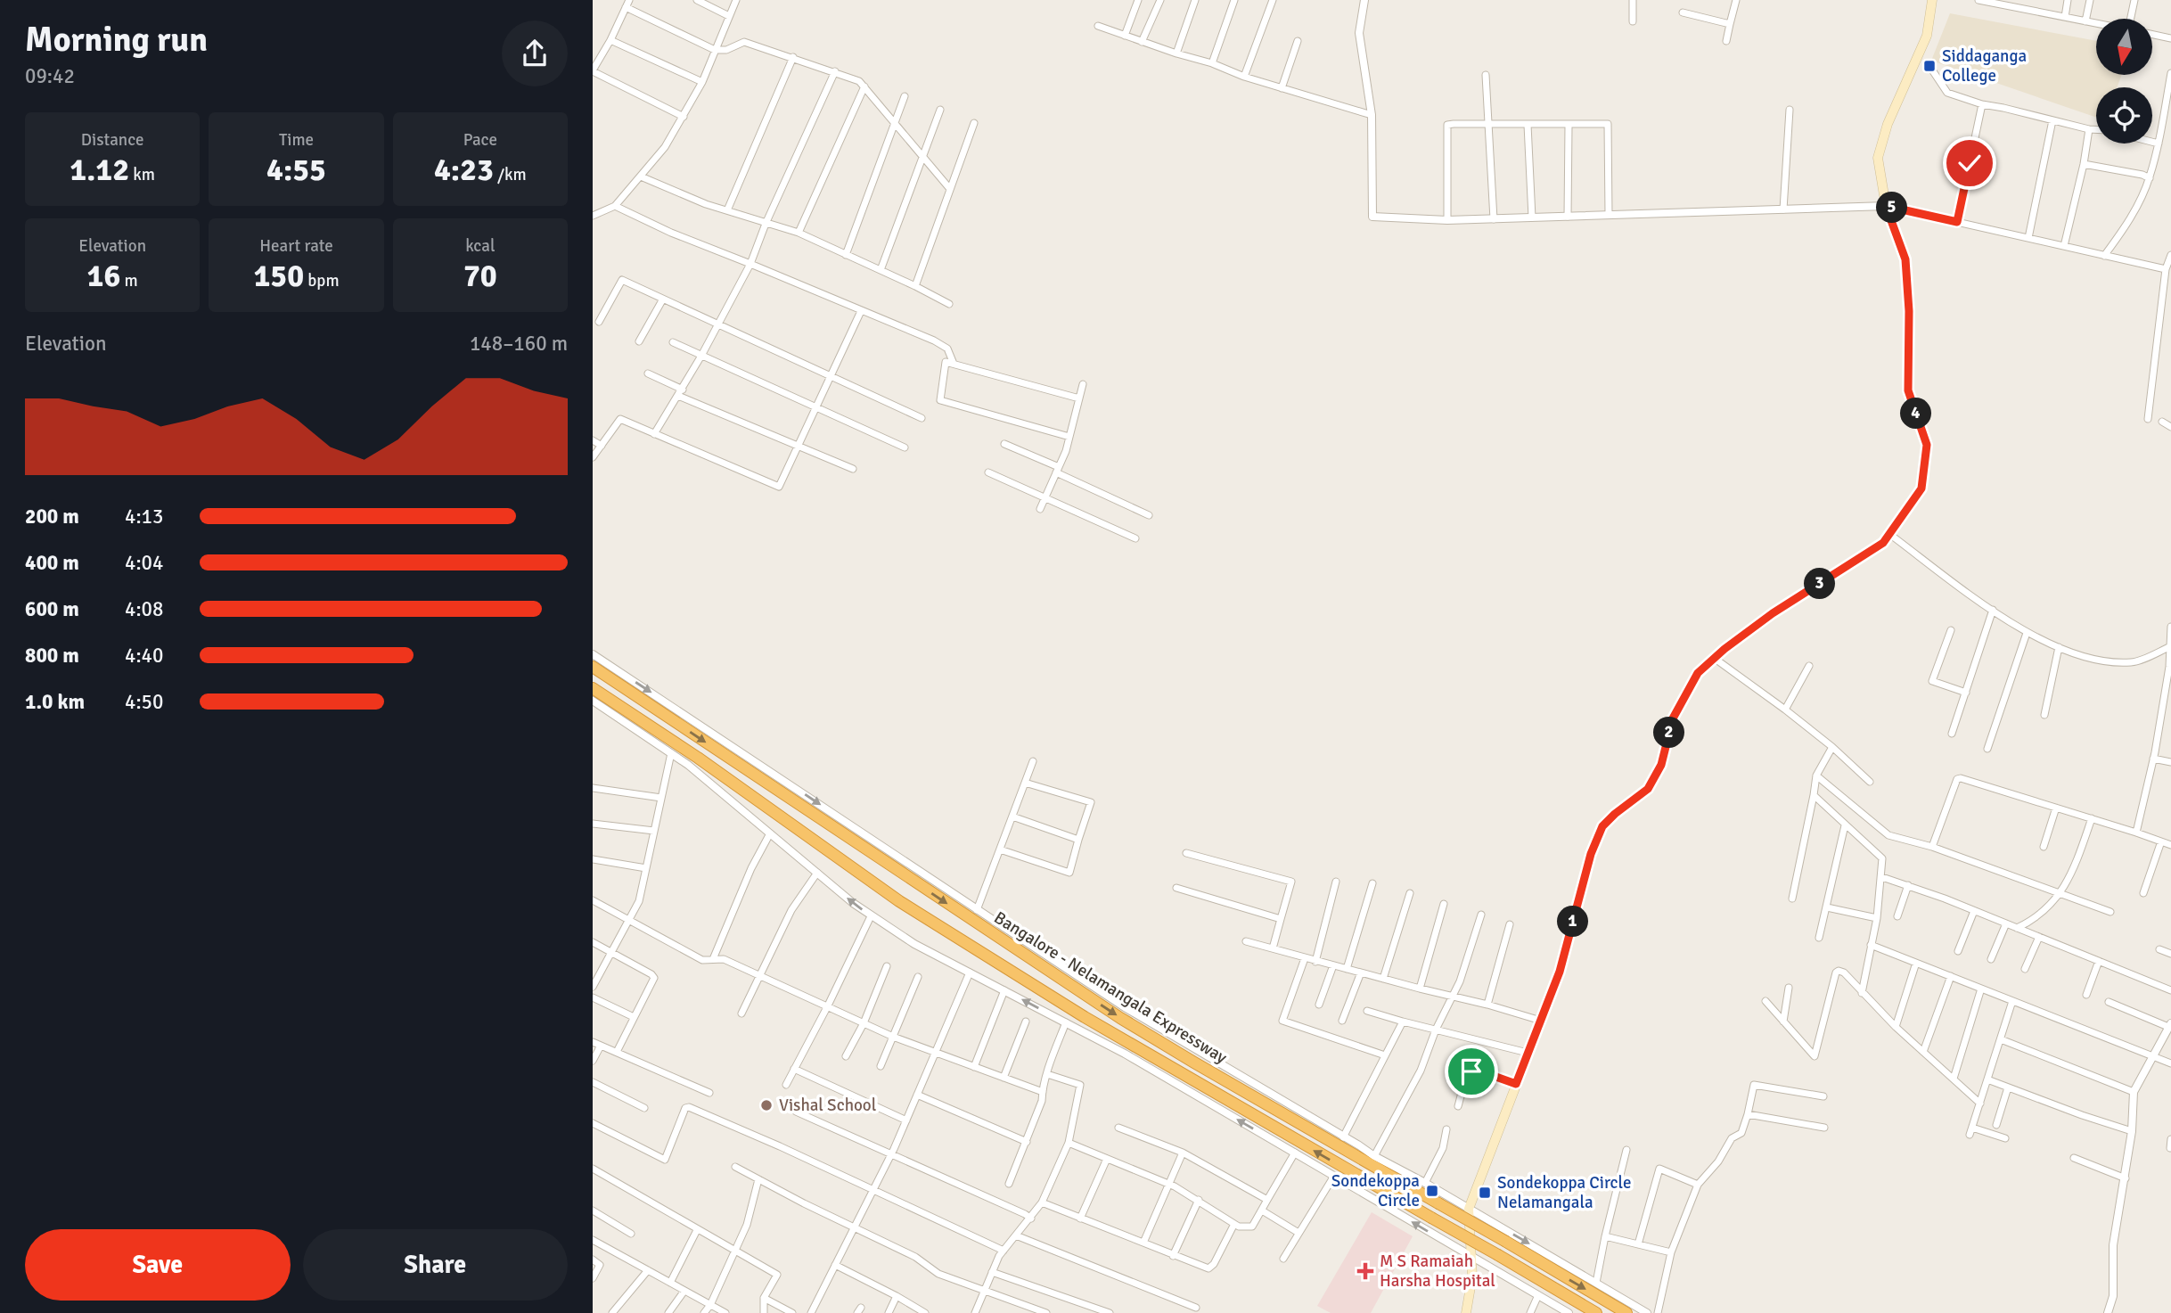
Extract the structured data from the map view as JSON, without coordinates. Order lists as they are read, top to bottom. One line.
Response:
{"streets":{"highway":["Bangalore - Nelamangala Expressway"]},"places":{"transit":["Siddaganga College","Sondekoppa Circle","Sondekoppa Circle Nelamangala"],"other":["Vishal School"],"health":["M S Ramaiah Harsha Hospital"]},"north":"bottom","page":{"heading":["Morning run","09:42"],"stats":[["Distance","1.12 km"],["Time","4:55"],["Pace","4:23 /km"],["Elevation","16 m"],["Heart rate","150 bpm"],["kcal","70"]],"pins":["5","4","3","2","1"],"chart":["Elevation","148–160 m"],"list":[{"name":"200 m","note":"4:13"},{"name":"400 m","note":"4:04"},{"name":"600 m","note":"4:08"},{"name":"800 m","note":"4:40"},{"name":"1.0 km","note":"4:50"}],"buttons":["Save","Share"]}}
